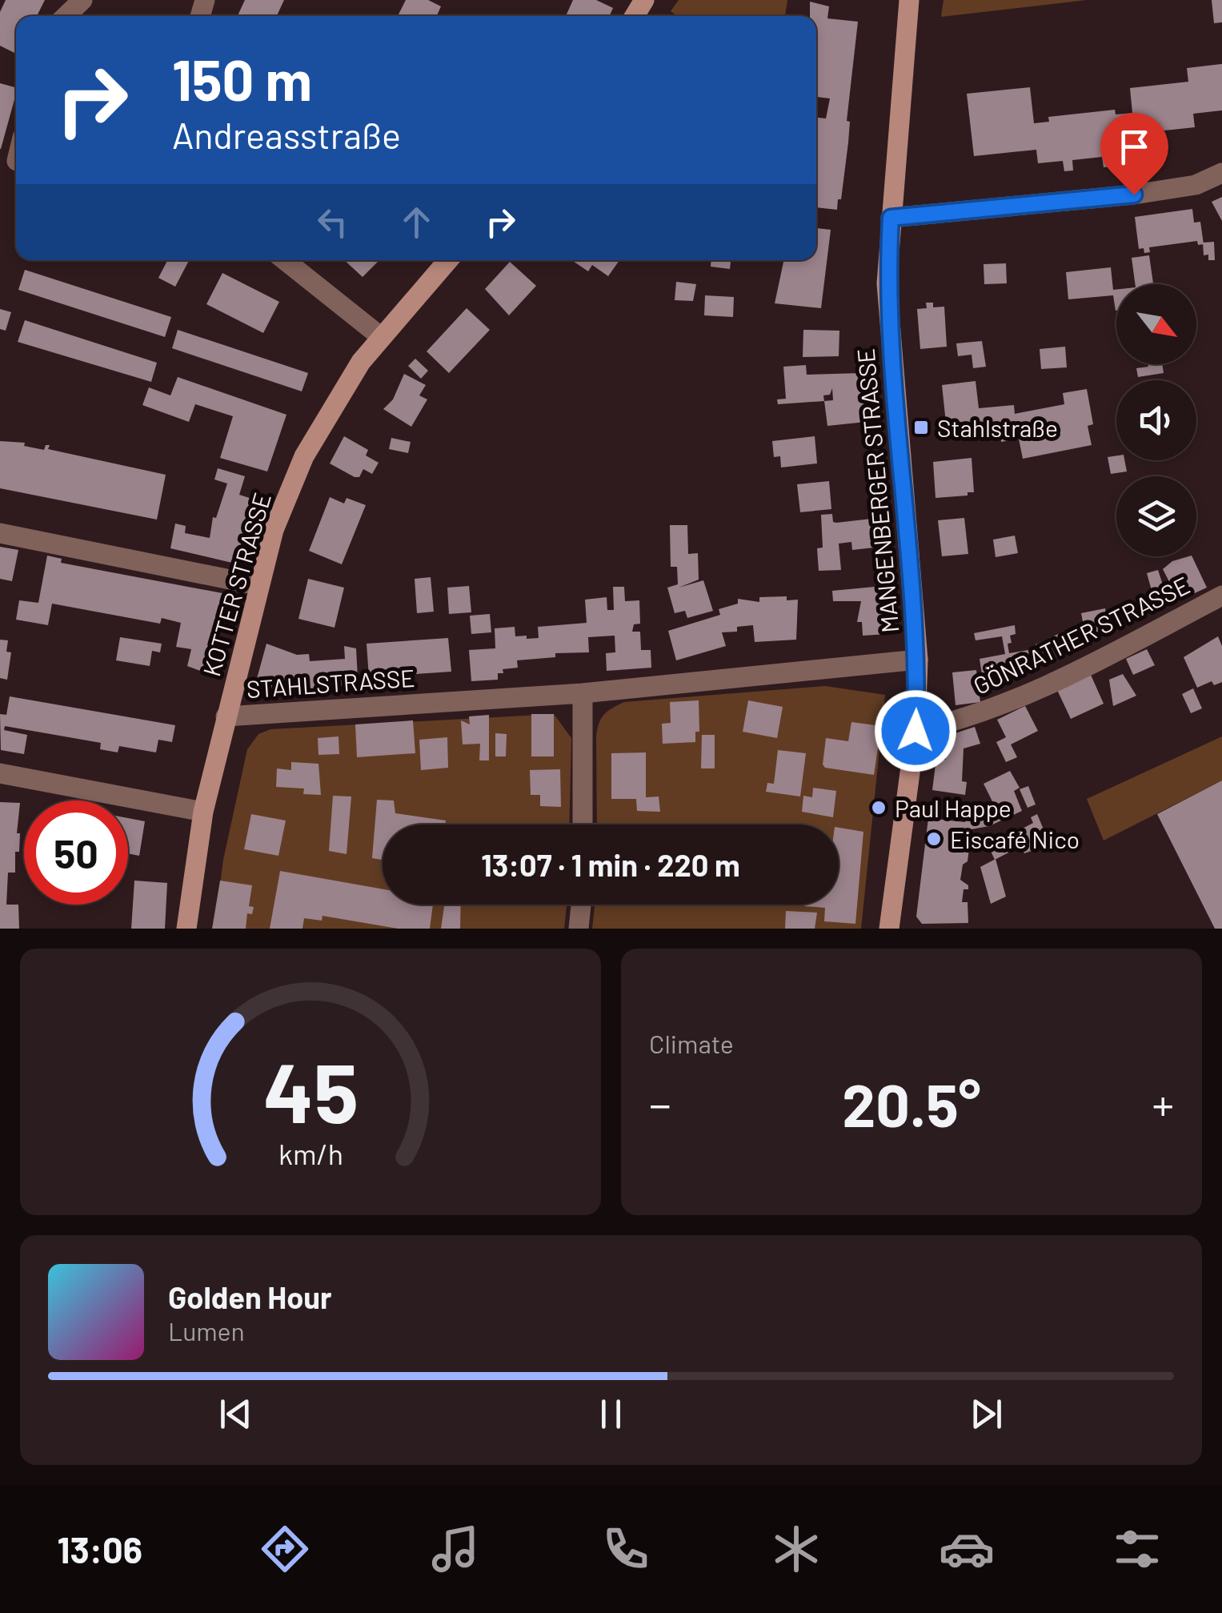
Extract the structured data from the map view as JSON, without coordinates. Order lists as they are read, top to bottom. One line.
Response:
{"streets":{"main road":["MANGENBERGER STRASSE","KOTTER STRASSE"],"street":["GÖNRATHER STRASSE","STAHLSTRASSE"]},"crossings":[["MANGENBERGER STRASSE","GÖNRATHER STRASSE"],["MANGENBERGER STRASSE","STAHLSTRASSE"],["KOTTER STRASSE","STAHLSTRASSE"]],"places":{"transit":["Stahlstraße"],"other":["Paul Happe","Eiscafé Nico"]},"north":"bottom right","page":{"turn":["150 m","Andreasstraße"],"limit":"50","trip":"13:07 · 1 min · 220 m","tile":"Climate","heat":["−","20.5°","+"],"song":["Golden Hour","Lumen"],"tabs":"13:06","gauge":["45","km/h"]}}
